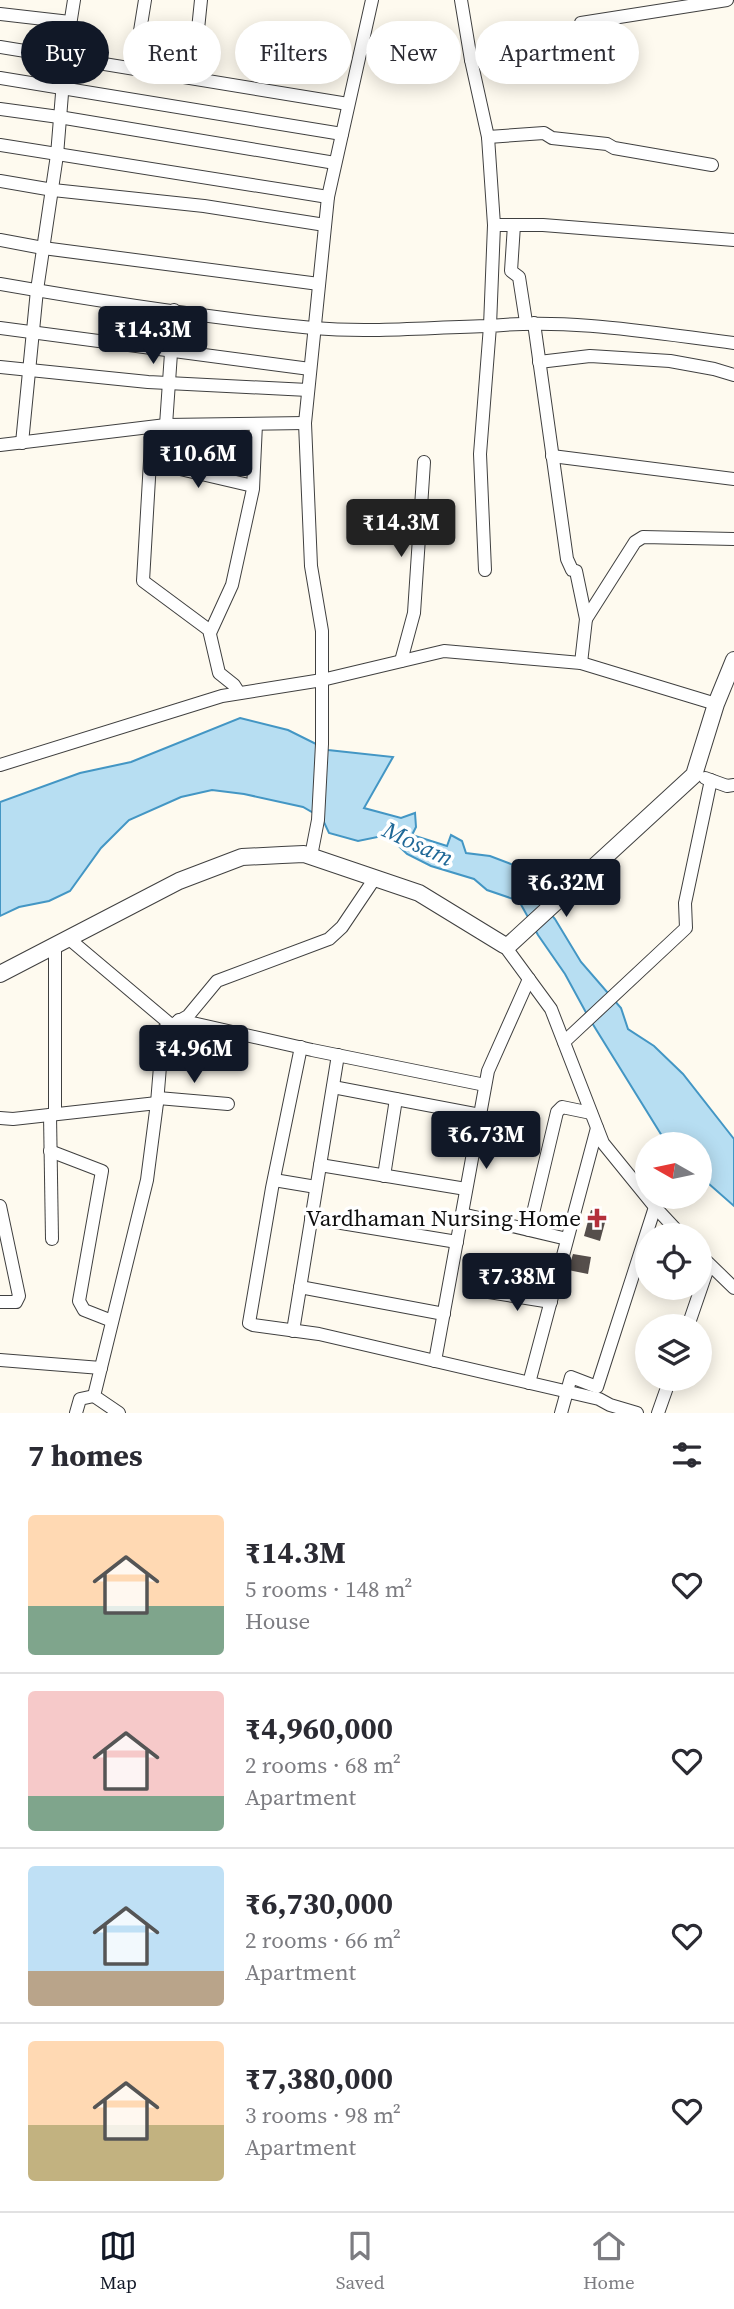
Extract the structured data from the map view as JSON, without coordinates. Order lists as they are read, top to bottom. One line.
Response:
{"water":["Mosam"],"places":{"health":["Vardhaman Nursing Home"]},"north":"left","page":{"chip":["Buy","Rent","Filters","New","Apartment"],"price":["₹14.3M","₹10.6M","₹14.3M","₹6.32M","₹4.96M","₹6.73M","₹7.38M"],"heading":"7 homes","list":[{"name":"₹14.3M","note":"5 rooms · 148 m² · House"},{"name":"₹4,960,000","note":"2 rooms · 68 m² · Apartment"},{"name":"₹6,730,000","note":"2 rooms · 66 m² · Apartment"},{"name":"₹7,380,000","note":"3 rooms · 98 m² · Apartment"}],"tabs":["Map","Saved","Home"]}}
